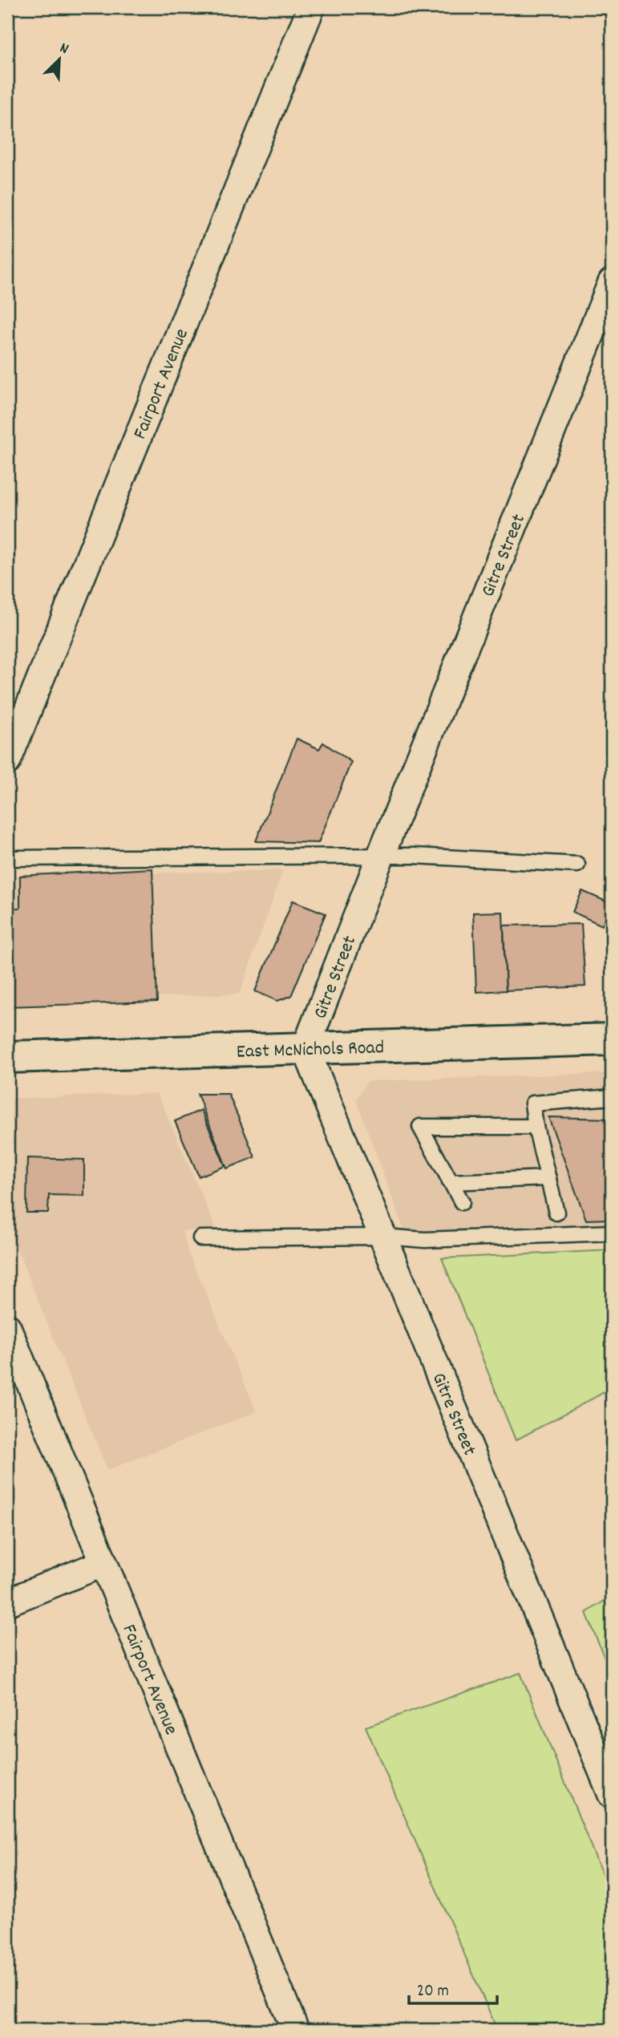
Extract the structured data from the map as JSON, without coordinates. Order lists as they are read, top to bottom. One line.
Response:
{"streets":{"street":["Fairport Avenue","Gitre Street","East McNichols Road"]},"crossings":[["Gitre Street","East McNichols Road"]],"scale_bar":"20 m","north":"top right"}
